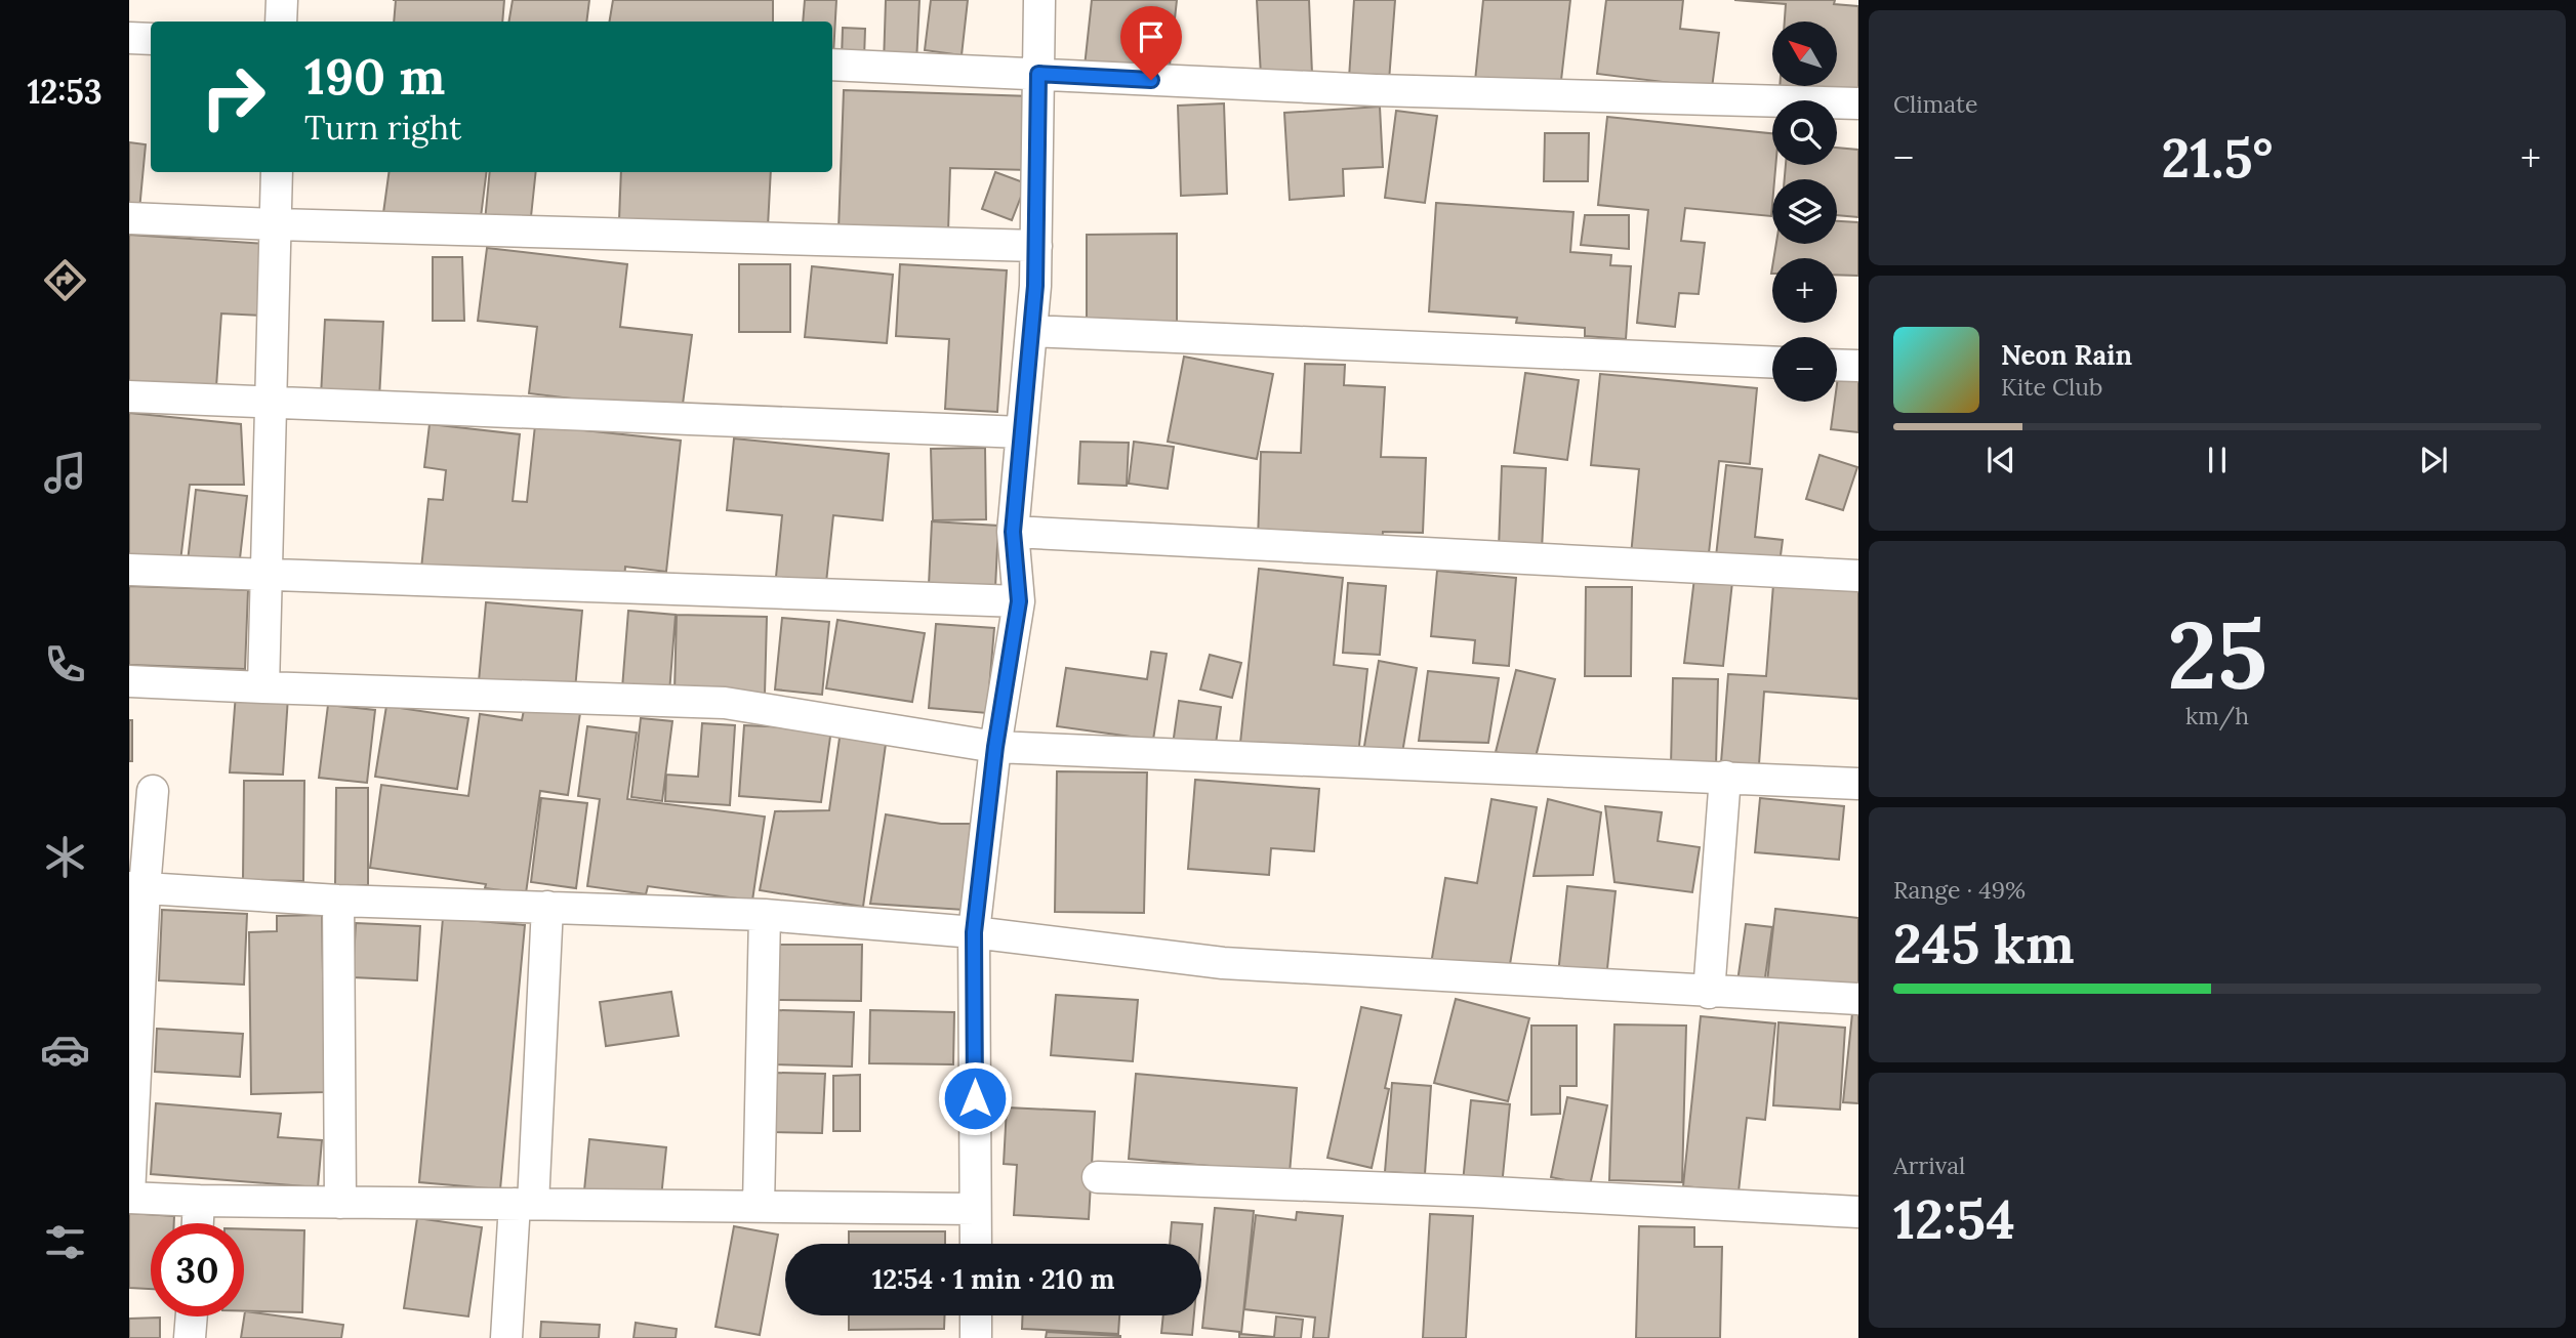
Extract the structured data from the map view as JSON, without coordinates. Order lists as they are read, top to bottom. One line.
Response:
{"north":"top left","page":{"tabs":"12:53","tile":["Climate",["25","km/h"],["Range · 49%","245 km"],["Arrival","12:54"]],"map_buttons":["+","−"],"turn":["190 m","Turn right"],"heat":["−","21.5°","+"],"song":["Neon Rain","Kite Club"],"limit":"30","trip":"12:54 · 1 min · 210 m"}}
